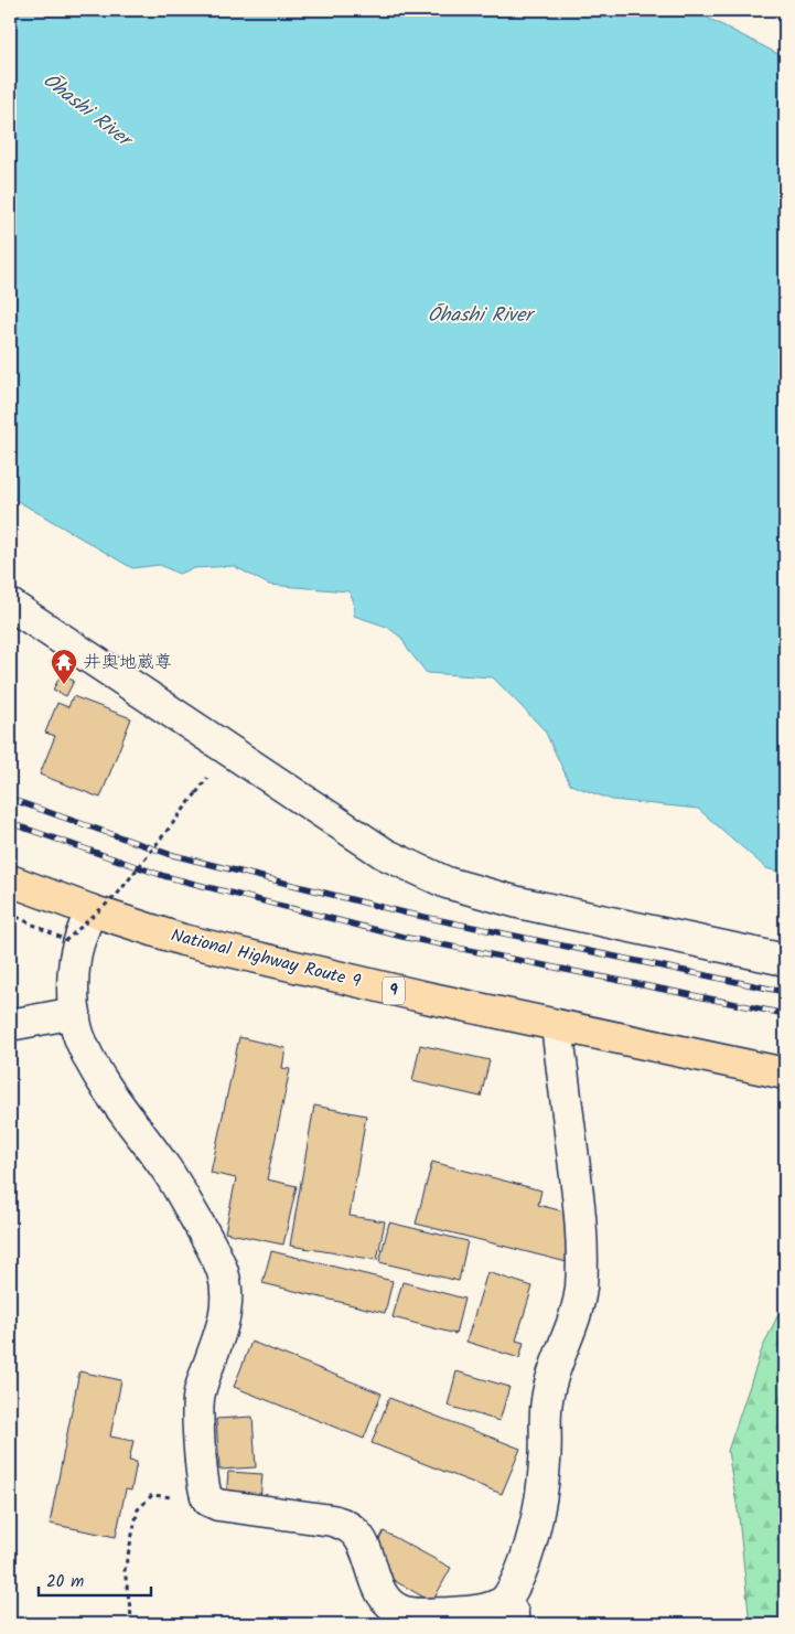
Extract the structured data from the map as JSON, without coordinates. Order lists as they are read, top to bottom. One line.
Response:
{"streets":{"highway":["National Highway Route 9","9"]},"water":["Ōhashi River"],"places":{"temple":["井奥地蔵尊"]},"scale_bar":"20 m"}
